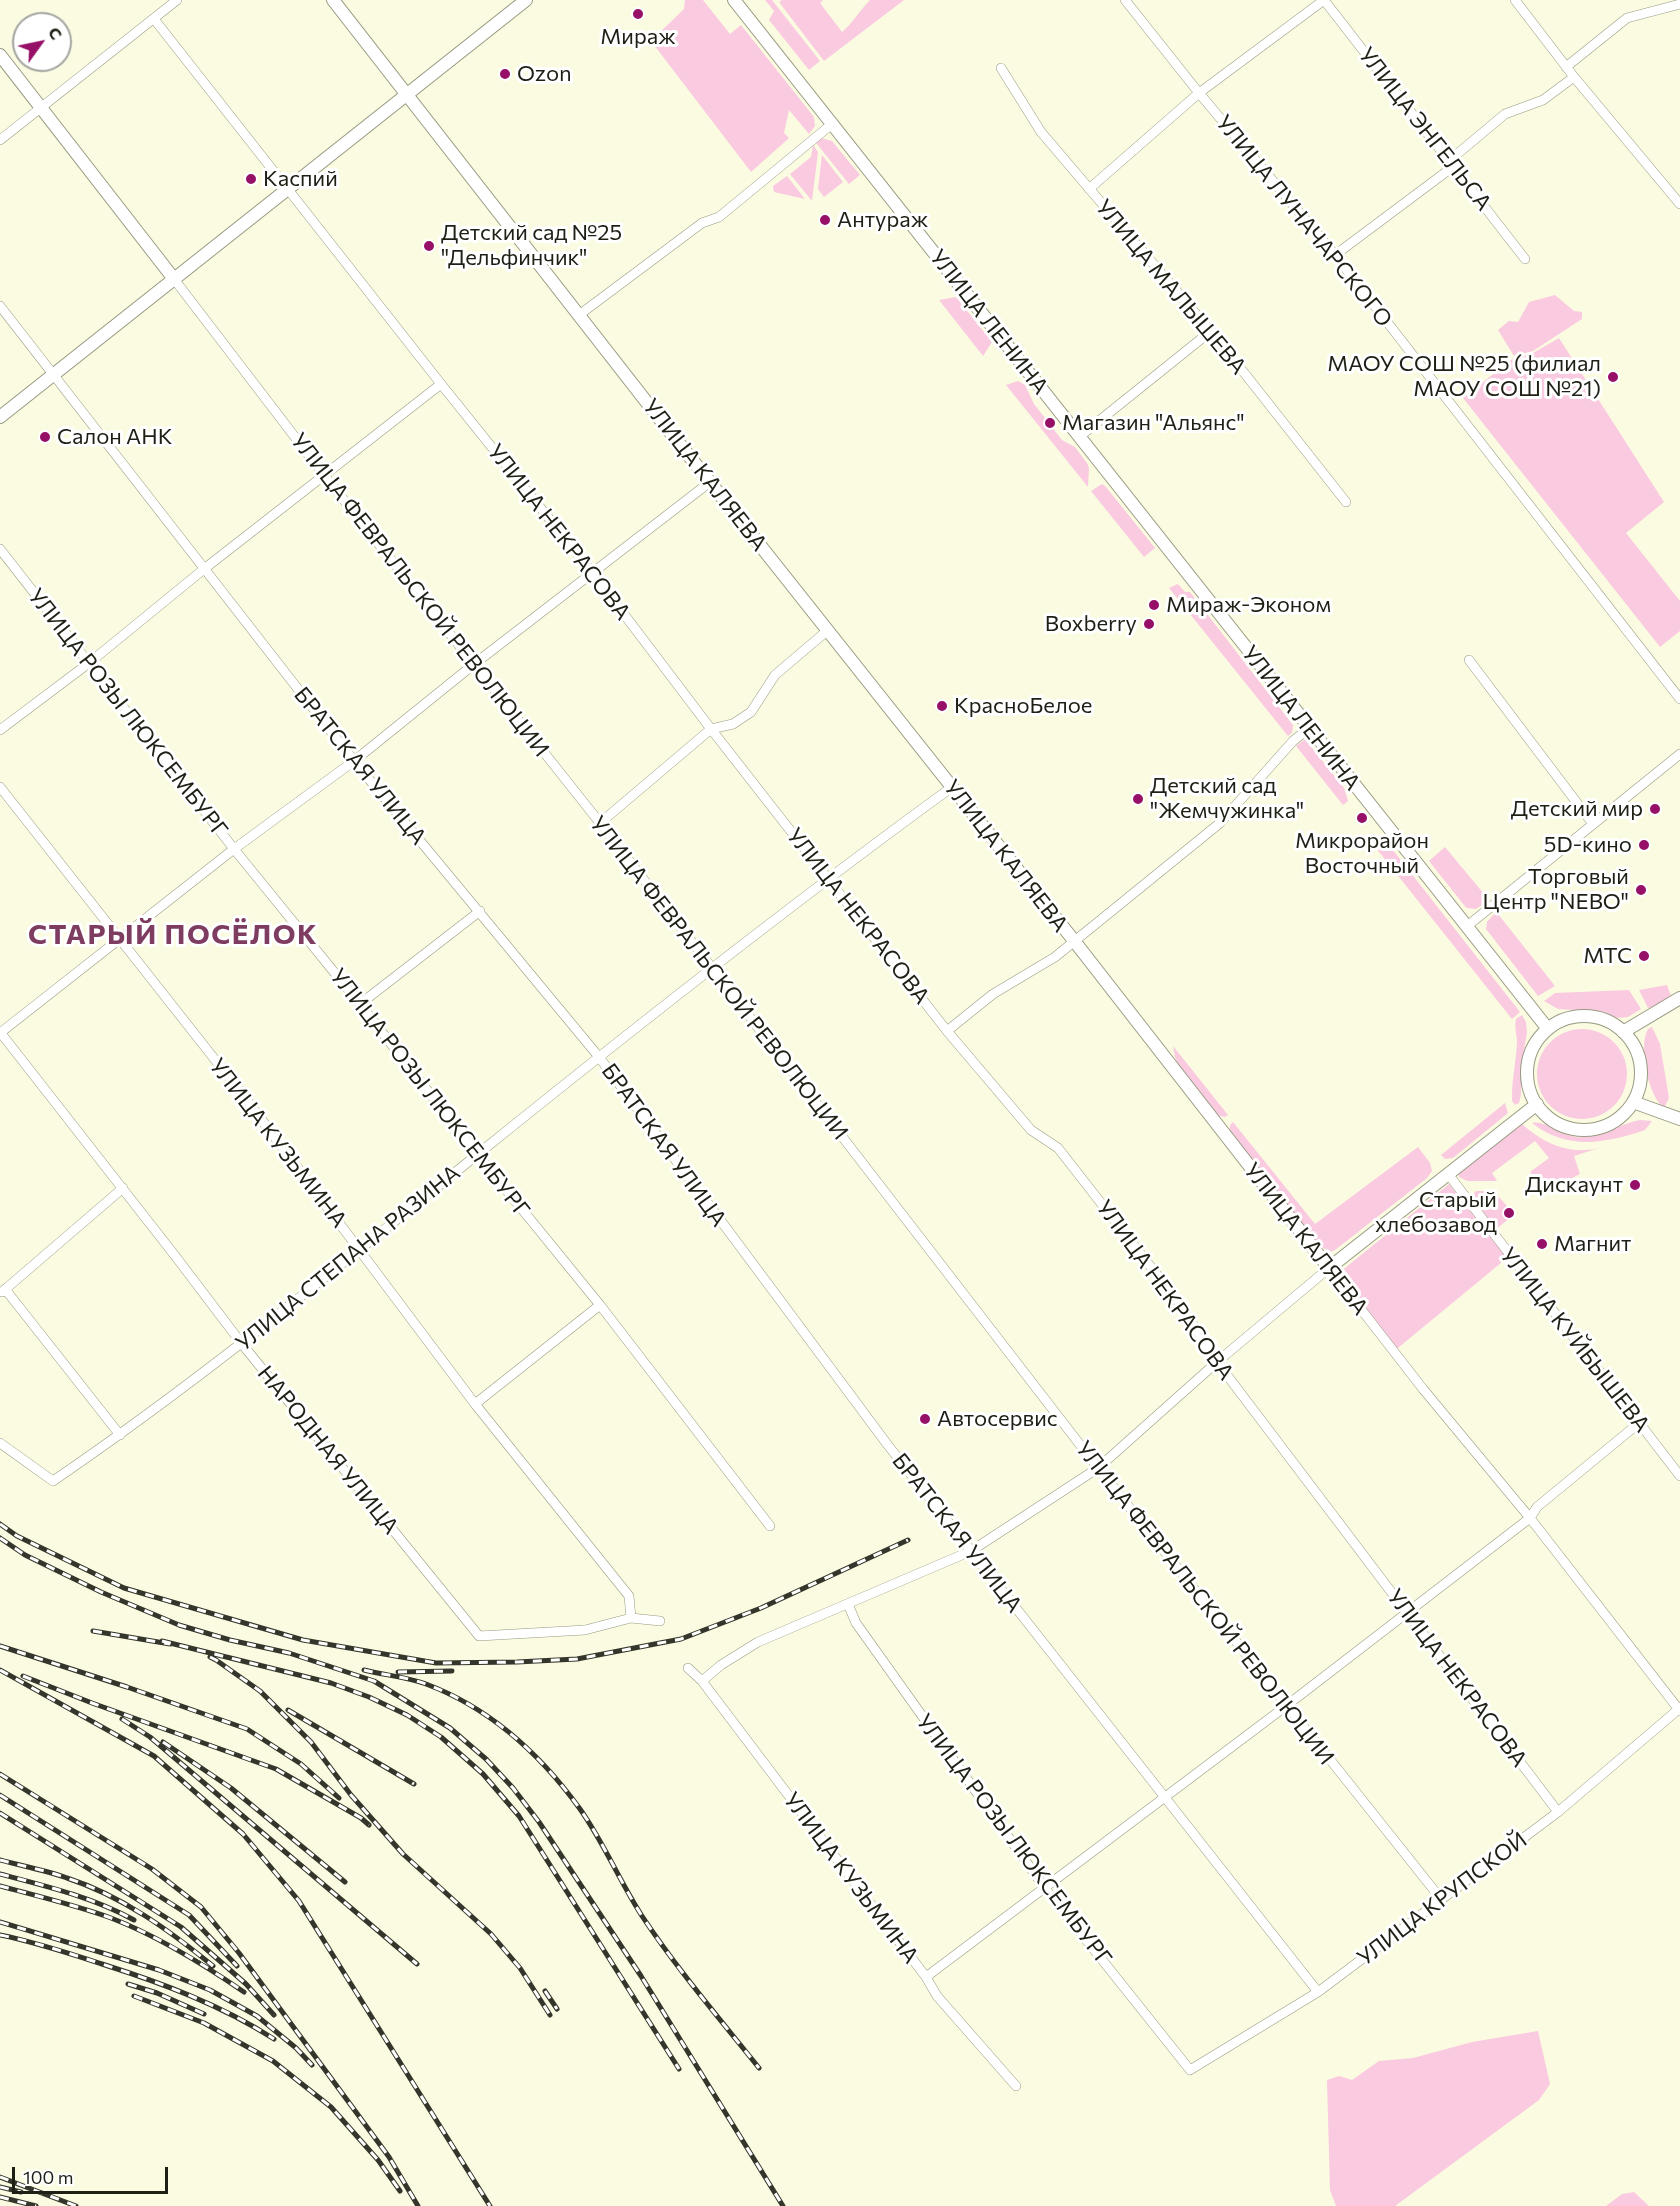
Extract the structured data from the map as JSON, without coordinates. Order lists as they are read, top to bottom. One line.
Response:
{"streets":{"street":["УЛИЦА ЭНГЕЛЬСА","УЛИЦА ЛУНАЧАРСКОГО","УЛИЦА МАЛЫШЕВА","УЛИЦА ЛЕНИНА","УЛИЦА КАЛЯЕВА","УЛИЦА НЕКРАСОВА","УЛИЦА ФЕВРАЛЬСКОЙ РЕВОЛЮЦИИ","УЛИЦА РОЗЫ ЛЮКСЕМБУРГ","БРАТСКАЯ УЛИЦА","УЛИЦА КУЗЬМИНА","УЛИЦА СТЕПАНА РАЗИНА","УЛИЦА КУЙБЫШЕВА","НАРОДНАЯ УЛИЦА","УЛИЦА КРУПСКОЙ"]},"crossings":[["УЛИЦА КАЛЯЕВА","УЛИЦА СТЕПАНА РАЗИНА"],["УЛИЦА КАЛЯЕВА","УЛИЦА КРУПСКОЙ"],["УЛИЦА НЕКРАСОВА","УЛИЦА СТЕПАНА РАЗИНА"],["УЛИЦА НЕКРАСОВА","УЛИЦА КРУПСКОЙ"],["УЛИЦА ФЕВРАЛЬСКОЙ РЕВОЛЮЦИИ","УЛИЦА СТЕПАНА РАЗИНА"],["УЛИЦА ФЕВРАЛЬСКОЙ РЕВОЛЮЦИИ","УЛИЦА КРУПСКОЙ"],["УЛИЦА РОЗЫ ЛЮКСЕМБУРГ","УЛИЦА СТЕПАНА РАЗИНА"],["УЛИЦА РОЗЫ ЛЮКСЕМБУРГ","УЛИЦА КРУПСКОЙ"],["БРАТСКАЯ УЛИЦА","УЛИЦА СТЕПАНА РАЗИНА"],["БРАТСКАЯ УЛИЦА","УЛИЦА КРУПСКОЙ"],["УЛИЦА КУЗЬМИНА","УЛИЦА СТЕПАНА РАЗИНА"],["УЛИЦА КУЗЬМИНА","НАРОДНАЯ УЛИЦА"],["УЛИЦА СТЕПАНА РАЗИНА","НАРОДНАЯ УЛИЦА"]],"districts":["СТАРЫЙ ПОСЁЛОК"],"places":["Мираж","Ozon","Каспий","Антураж","Детский сад №25 \"Дельфинчик\"","МАОУ СОШ №25 (филиал МАОУ СОШ №21)","Магазин \"Альянс\"","Салон АНК","Мираж-Эконом","Boxberry","КрасноБелое","Детский сад \"Жемчужинка\"","Детский мир","Микрорайон Восточный","5D-кино","Торговый Центр \"NEBO\"","МТС","Дискаунт","Старый хлебозавод","Магнит","Автосервис"],"scale_bar":"100 m","north":"top right"}
